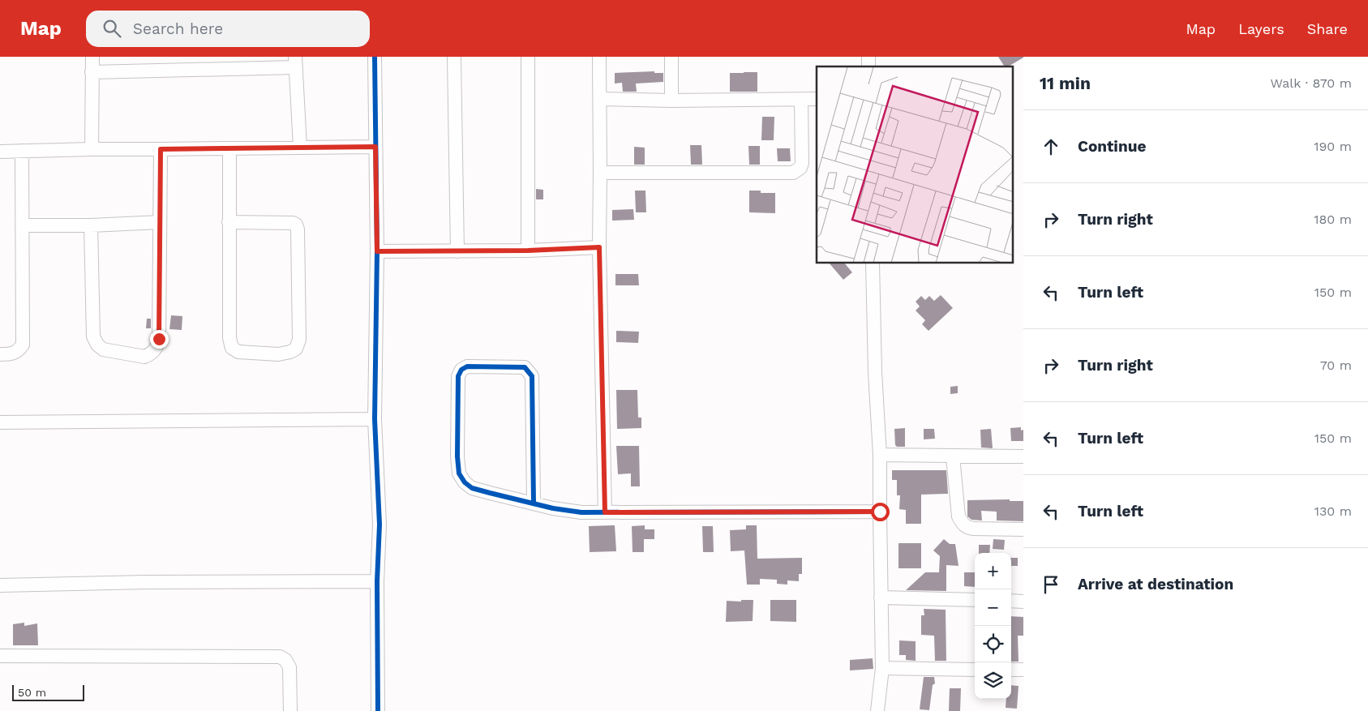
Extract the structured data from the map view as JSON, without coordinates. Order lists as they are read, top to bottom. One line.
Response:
{"scale_bar":"50 m","page":{"header":"Map","search":"Search here","nav":["Map","Layers","Share"],"heading":["11 min","Walk · 870 m"],"list":[["Continue","190 m"],["Turn right","180 m"],["Turn left","150 m"],["Turn right","70 m"],["Turn left","150 m"],["Turn left","130 m"],"Arrive at destination"],"map_buttons":["+","−"],"scale":"50 m"}}
